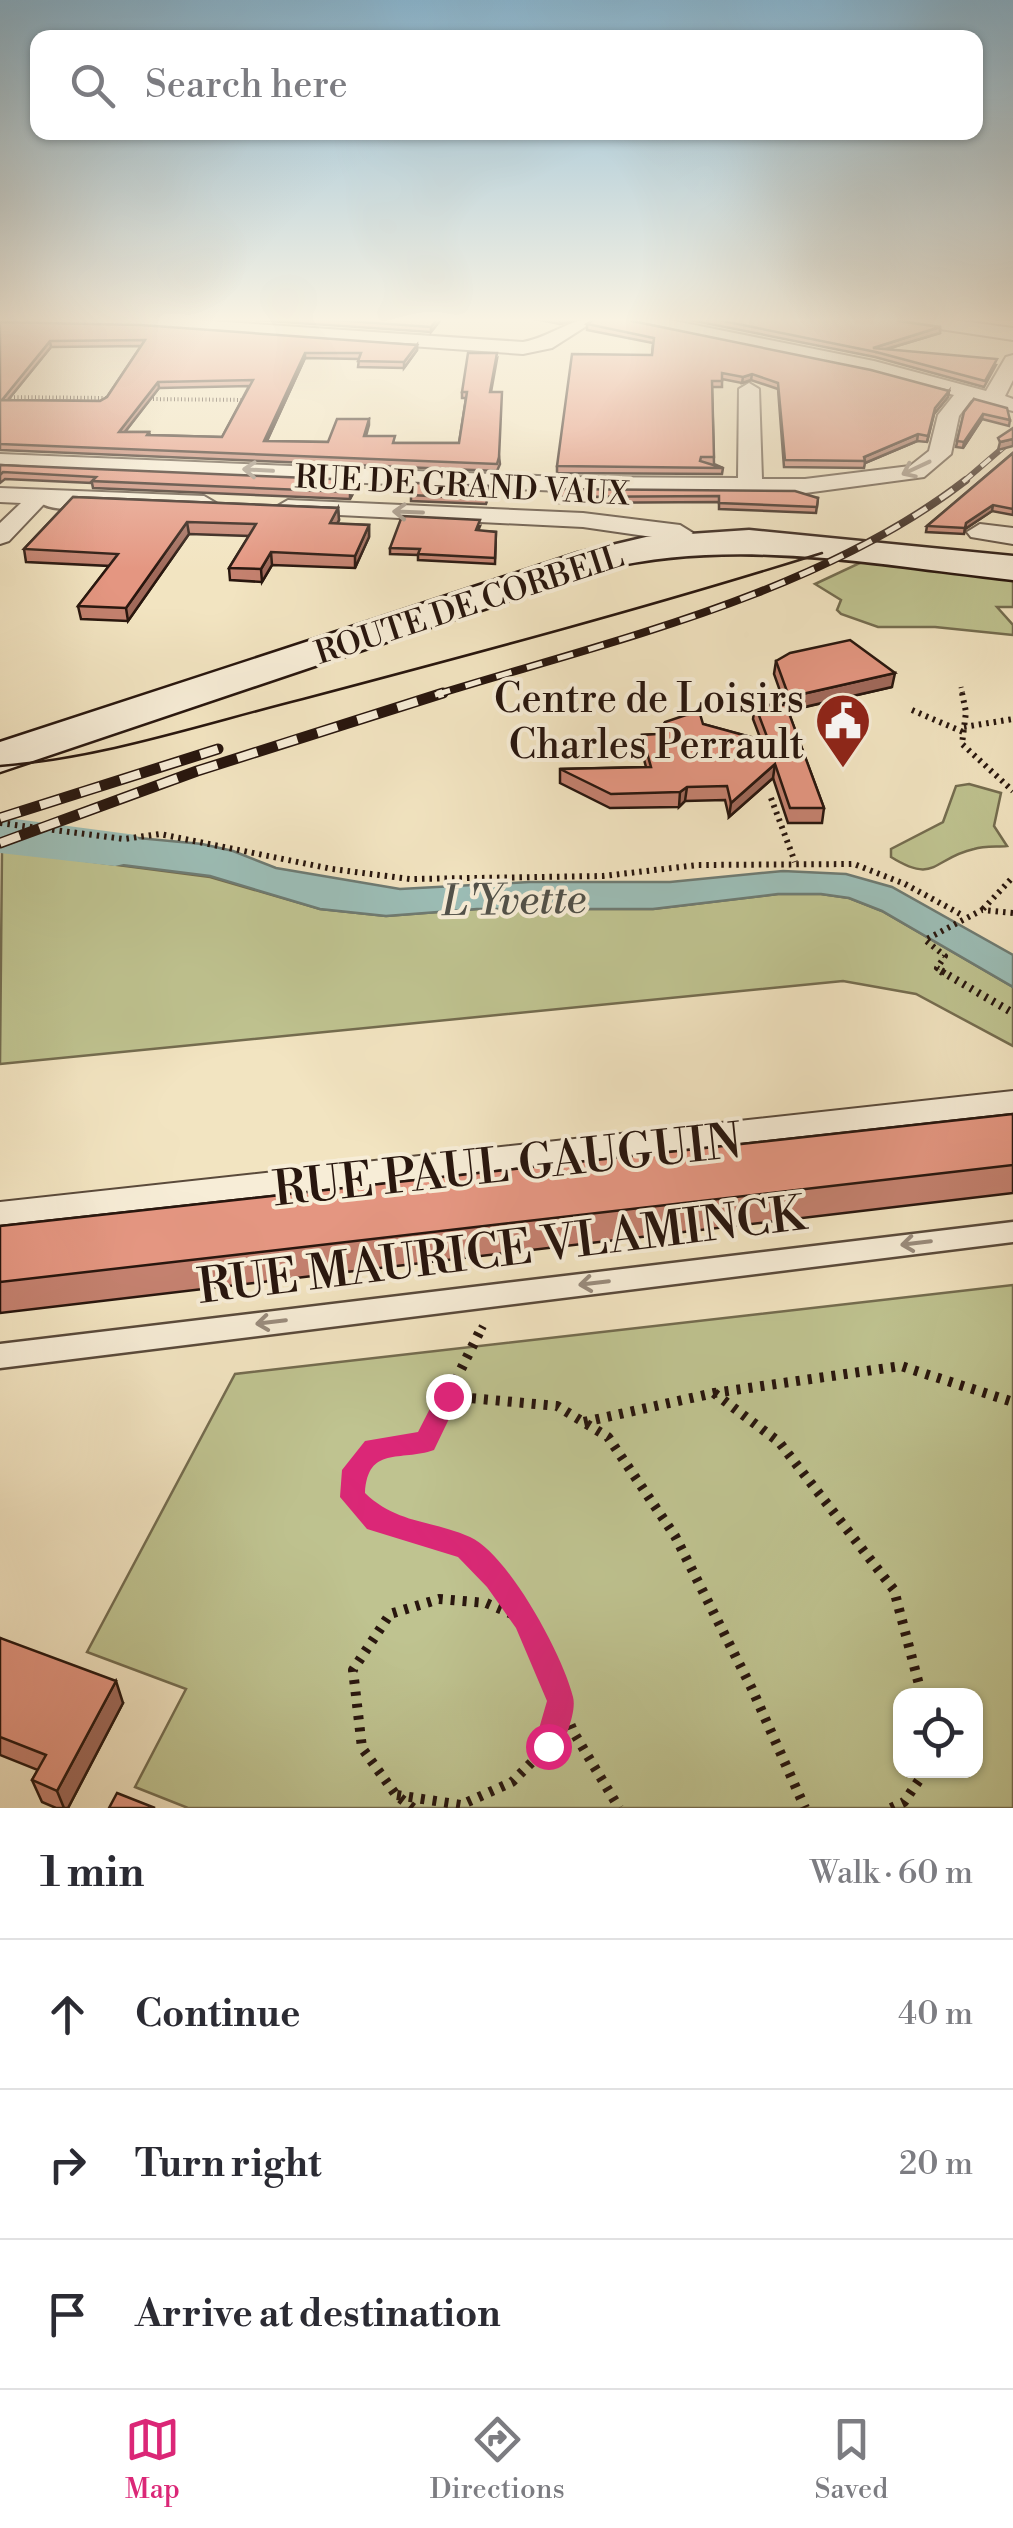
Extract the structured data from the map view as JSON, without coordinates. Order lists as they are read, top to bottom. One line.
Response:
{"streets":{"main road":["ROUTE DE CORBEIL"],"street":["RUE DE GRAND VAUX","RUE PAUL GAUGUIN"],"lane":["RUE MAURICE VLAMINCK"]},"crossings":[["RUE DE GRAND VAUX","ROUTE DE CORBEIL"]],"one_way":["RUE MAURICE VLAMINCK"],"water":["L'Yvette"],"places":{"public building":["Centre de Loisirs Charles Perrault"]},"page":{"search":"Search here","heading":["1 min","Walk · 60 m"],"list":[["Continue","40 m"],["Turn right","20 m"],"Arrive at destination"],"nav":["Map","Directions","Saved"]}}
